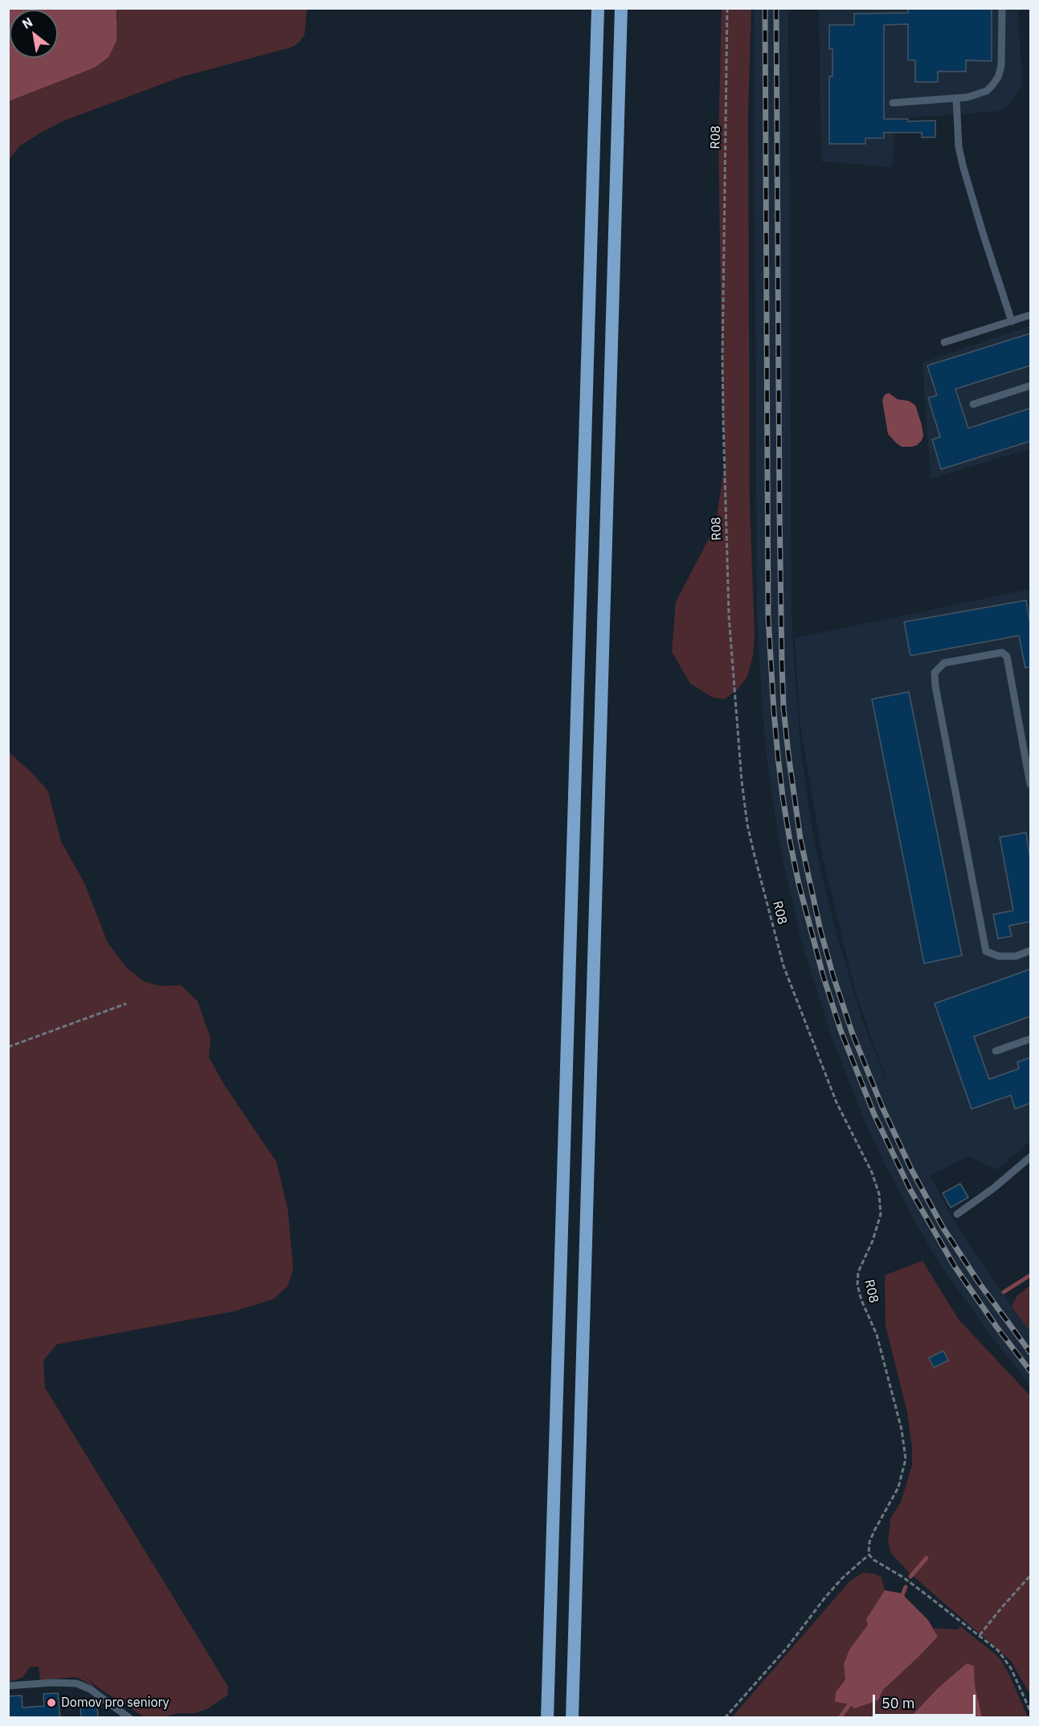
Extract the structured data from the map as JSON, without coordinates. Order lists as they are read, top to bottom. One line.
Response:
{"streets":{"path":["R08"]},"places":["Domov pro seniory"],"scale_bar":"50 m","north":"top left"}
